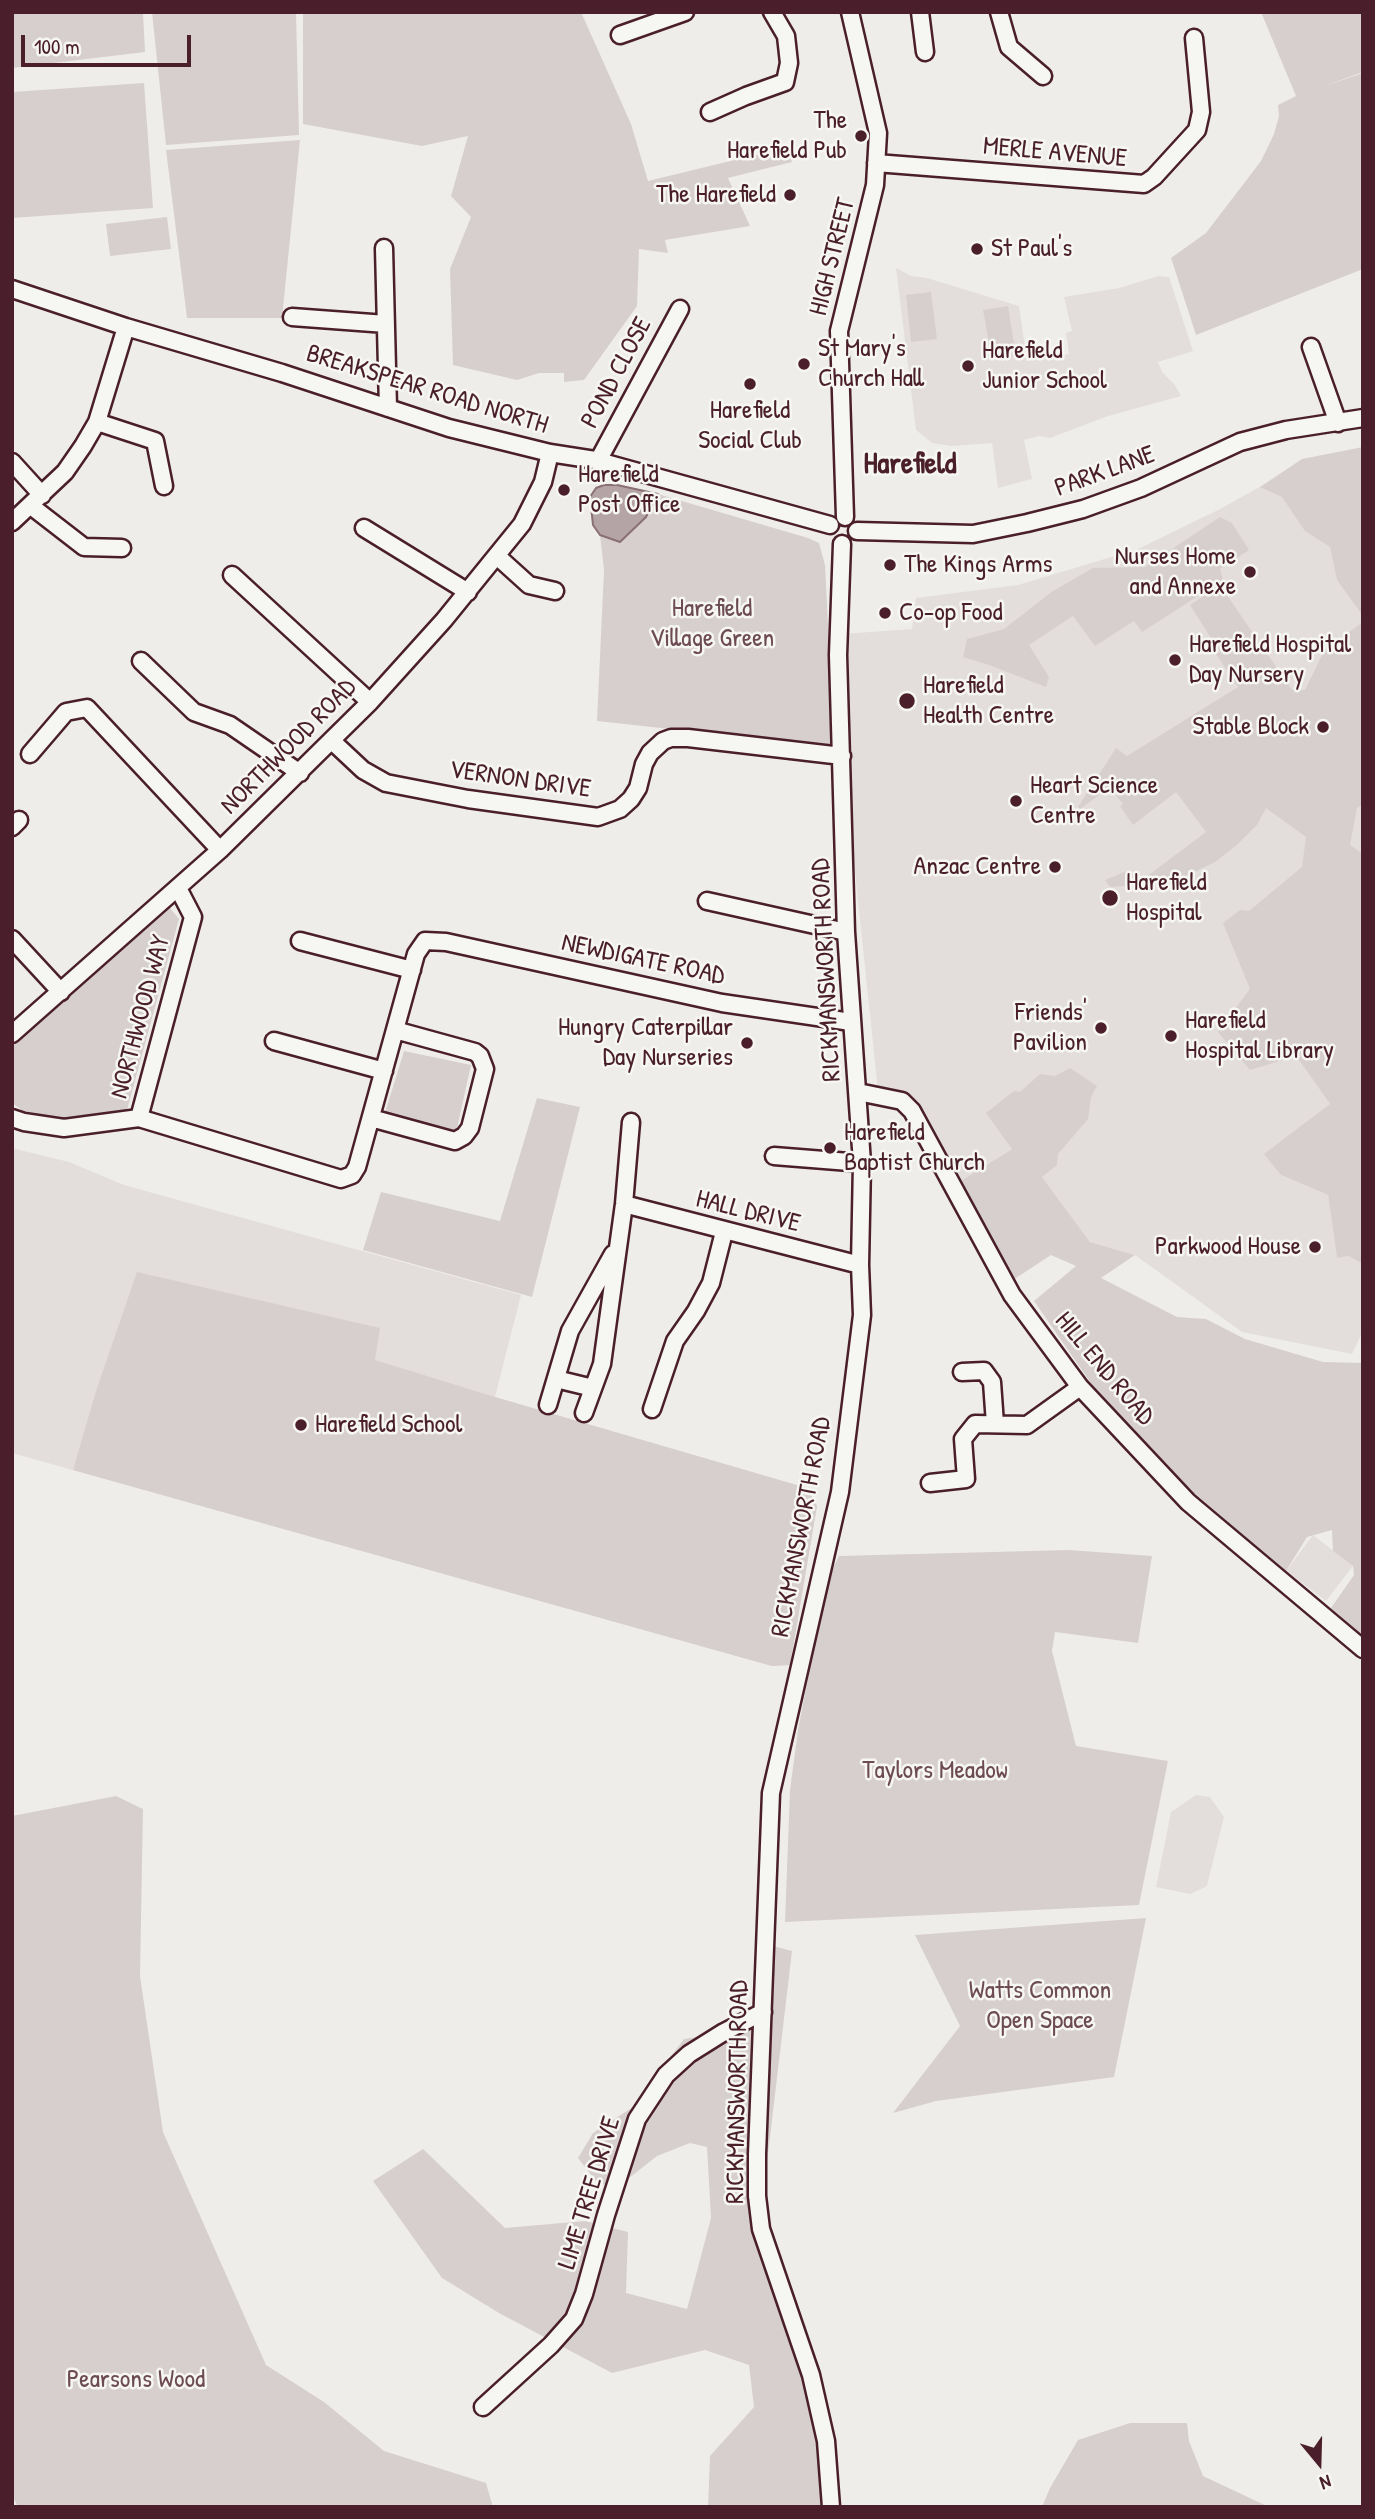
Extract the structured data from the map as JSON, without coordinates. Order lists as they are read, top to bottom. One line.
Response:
{"streets":{"street":["MERLE AVENUE","HIGH STREET","POND CLOSE","BREAKSPEAR ROAD NORTH","PARK LANE","NORTHWOOD ROAD","VERNON DRIVE","NEWDIGATE ROAD","RICKMANSWORTH ROAD","NORTHWOOD WAY","HALL DRIVE","HILL END ROAD","LIME TREE DRIVE"]},"crossings":[["MERLE AVENUE","HIGH STREET"],["HIGH STREET","BREAKSPEAR ROAD NORTH"],["HIGH STREET","PARK LANE"],["HIGH STREET","RICKMANSWORTH ROAD"],["POND CLOSE","BREAKSPEAR ROAD NORTH"],["BREAKSPEAR ROAD NORTH","PARK LANE"],["BREAKSPEAR ROAD NORTH","NORTHWOOD ROAD"],["BREAKSPEAR ROAD NORTH","RICKMANSWORTH ROAD"],["PARK LANE","RICKMANSWORTH ROAD"],["NORTHWOOD ROAD","VERNON DRIVE"],["NORTHWOOD ROAD","NORTHWOOD WAY"],["VERNON DRIVE","RICKMANSWORTH ROAD"],["NEWDIGATE ROAD","RICKMANSWORTH ROAD"],["RICKMANSWORTH ROAD","HALL DRIVE"],["RICKMANSWORTH ROAD","HILL END ROAD"],["RICKMANSWORTH ROAD","LIME TREE DRIVE"]],"districts":["Harefield"],"parks":["Harefield Village Green","Taylors Meadow","Watts Common Open Space","Pearsons Wood"],"places":["The Harefield Pub","The Harefield","St Paul's","St Mary's Church Hall","Harefield Junior School","Harefield Social Club","Harefield Post Office","The Kings Arms","Nurses Home and Annexe","Co-op Food","Harefield Hospital Day Nursery","Harefield Health Centre","Stable Block","Heart Science Centre","Anzac Centre","Harefield Hospital","Friends' Pavilion","Harefield Hospital Library","Hungry Caterpillar Day Nurseries","Harefield Baptist Church","Parkwood House","Harefield School"],"scale_bar":"100 m","north":"bottom"}
